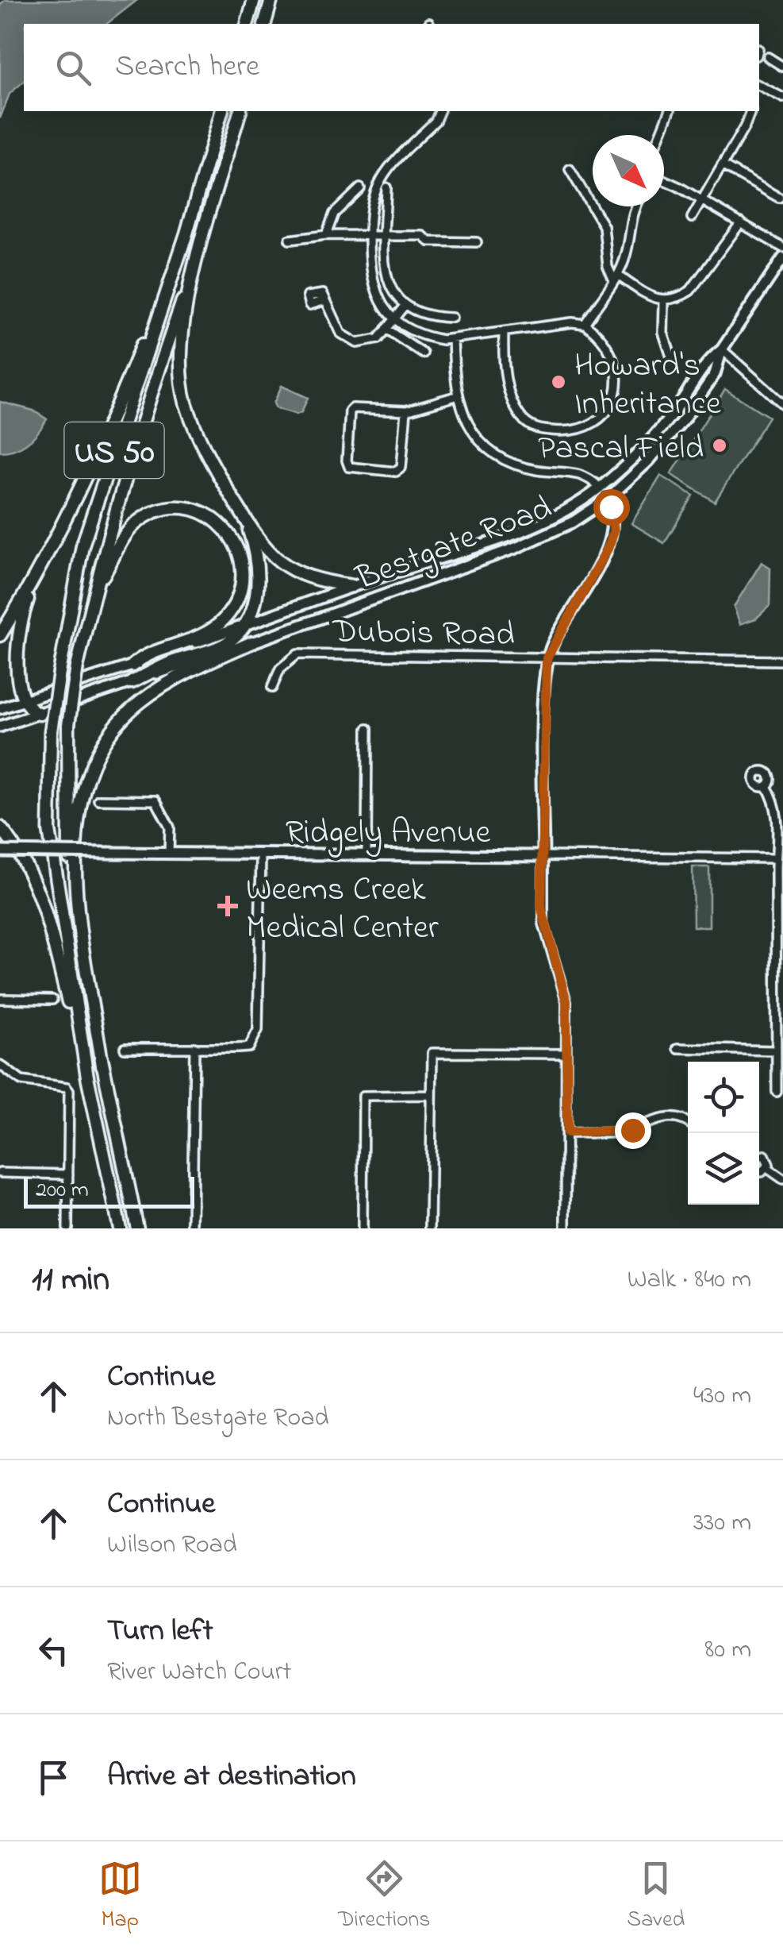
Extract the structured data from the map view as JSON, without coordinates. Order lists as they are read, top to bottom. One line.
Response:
{"streets":{"highway":["US 50"],"main road":["Bestgate Road","Ridgely Avenue"],"street":["Dubois Road"]},"places":{"other":["Howard's Inheritance","Pascal Field"],"health":["Weems Creek Medical Center"]},"scale_bar":"200 m","north":"bottom right","page":{"search":"Search here","scale":"200 m","heading":["11 min","Walk · 840 m"],"list":[["Continue","North Bestgate Road","430 m"],["Continue","Wilson Road","330 m"],["Turn left","River Watch Court","80 m"],"Arrive at destination"],"nav":["Map","Directions","Saved"]}}
